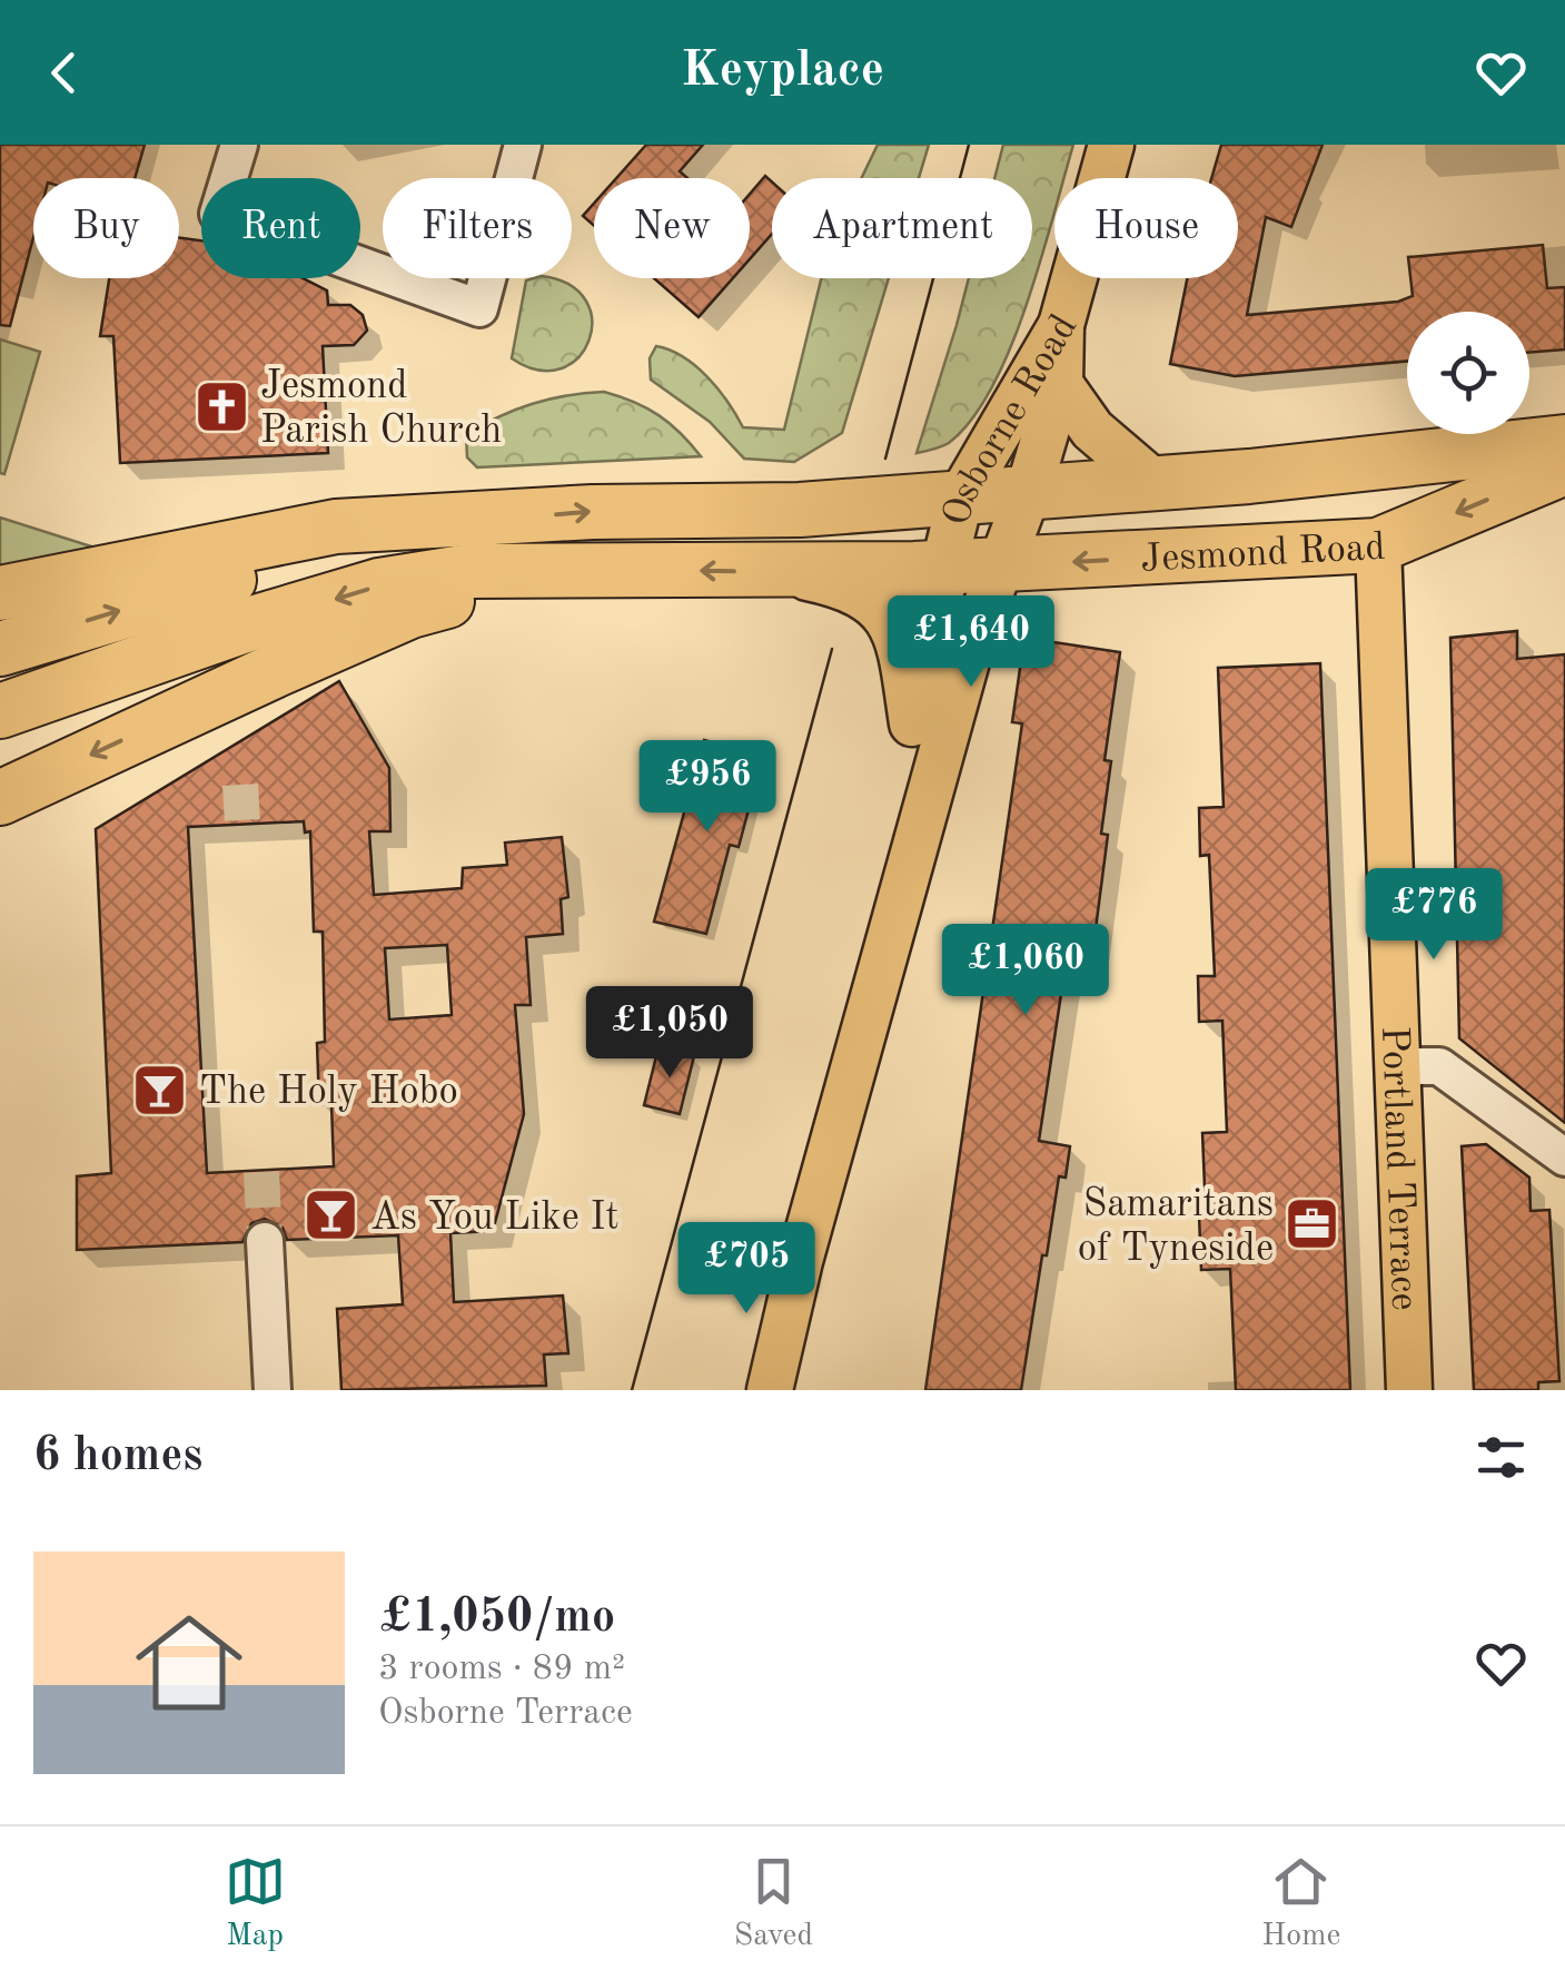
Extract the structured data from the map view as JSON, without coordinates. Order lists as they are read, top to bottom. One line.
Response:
{"streets":{"highway":["Jesmond Road"],"main road":["Osborne Road","Portland Terrace"]},"crossings":[["Osborne Road","Jesmond Road"],["Jesmond Road","Portland Terrace"]],"places":{"church":["Jesmond Parish Church"],"bar":["The Holy Hobo","As You Like It"],"office":["Samaritans of Tyneside"]},"page":{"header":"Keyplace","chip":["Buy","Rent","Filters","New","Apartment","House"],"price":["£1,640","£956","£776","£1,060","£1,050","£705"],"heading":"6 homes","list":[{"name":"£1,050/mo","note":"3 rooms · 89 m² · Osborne Terrace"}],"tabs":["Map","Saved","Home"]}}
